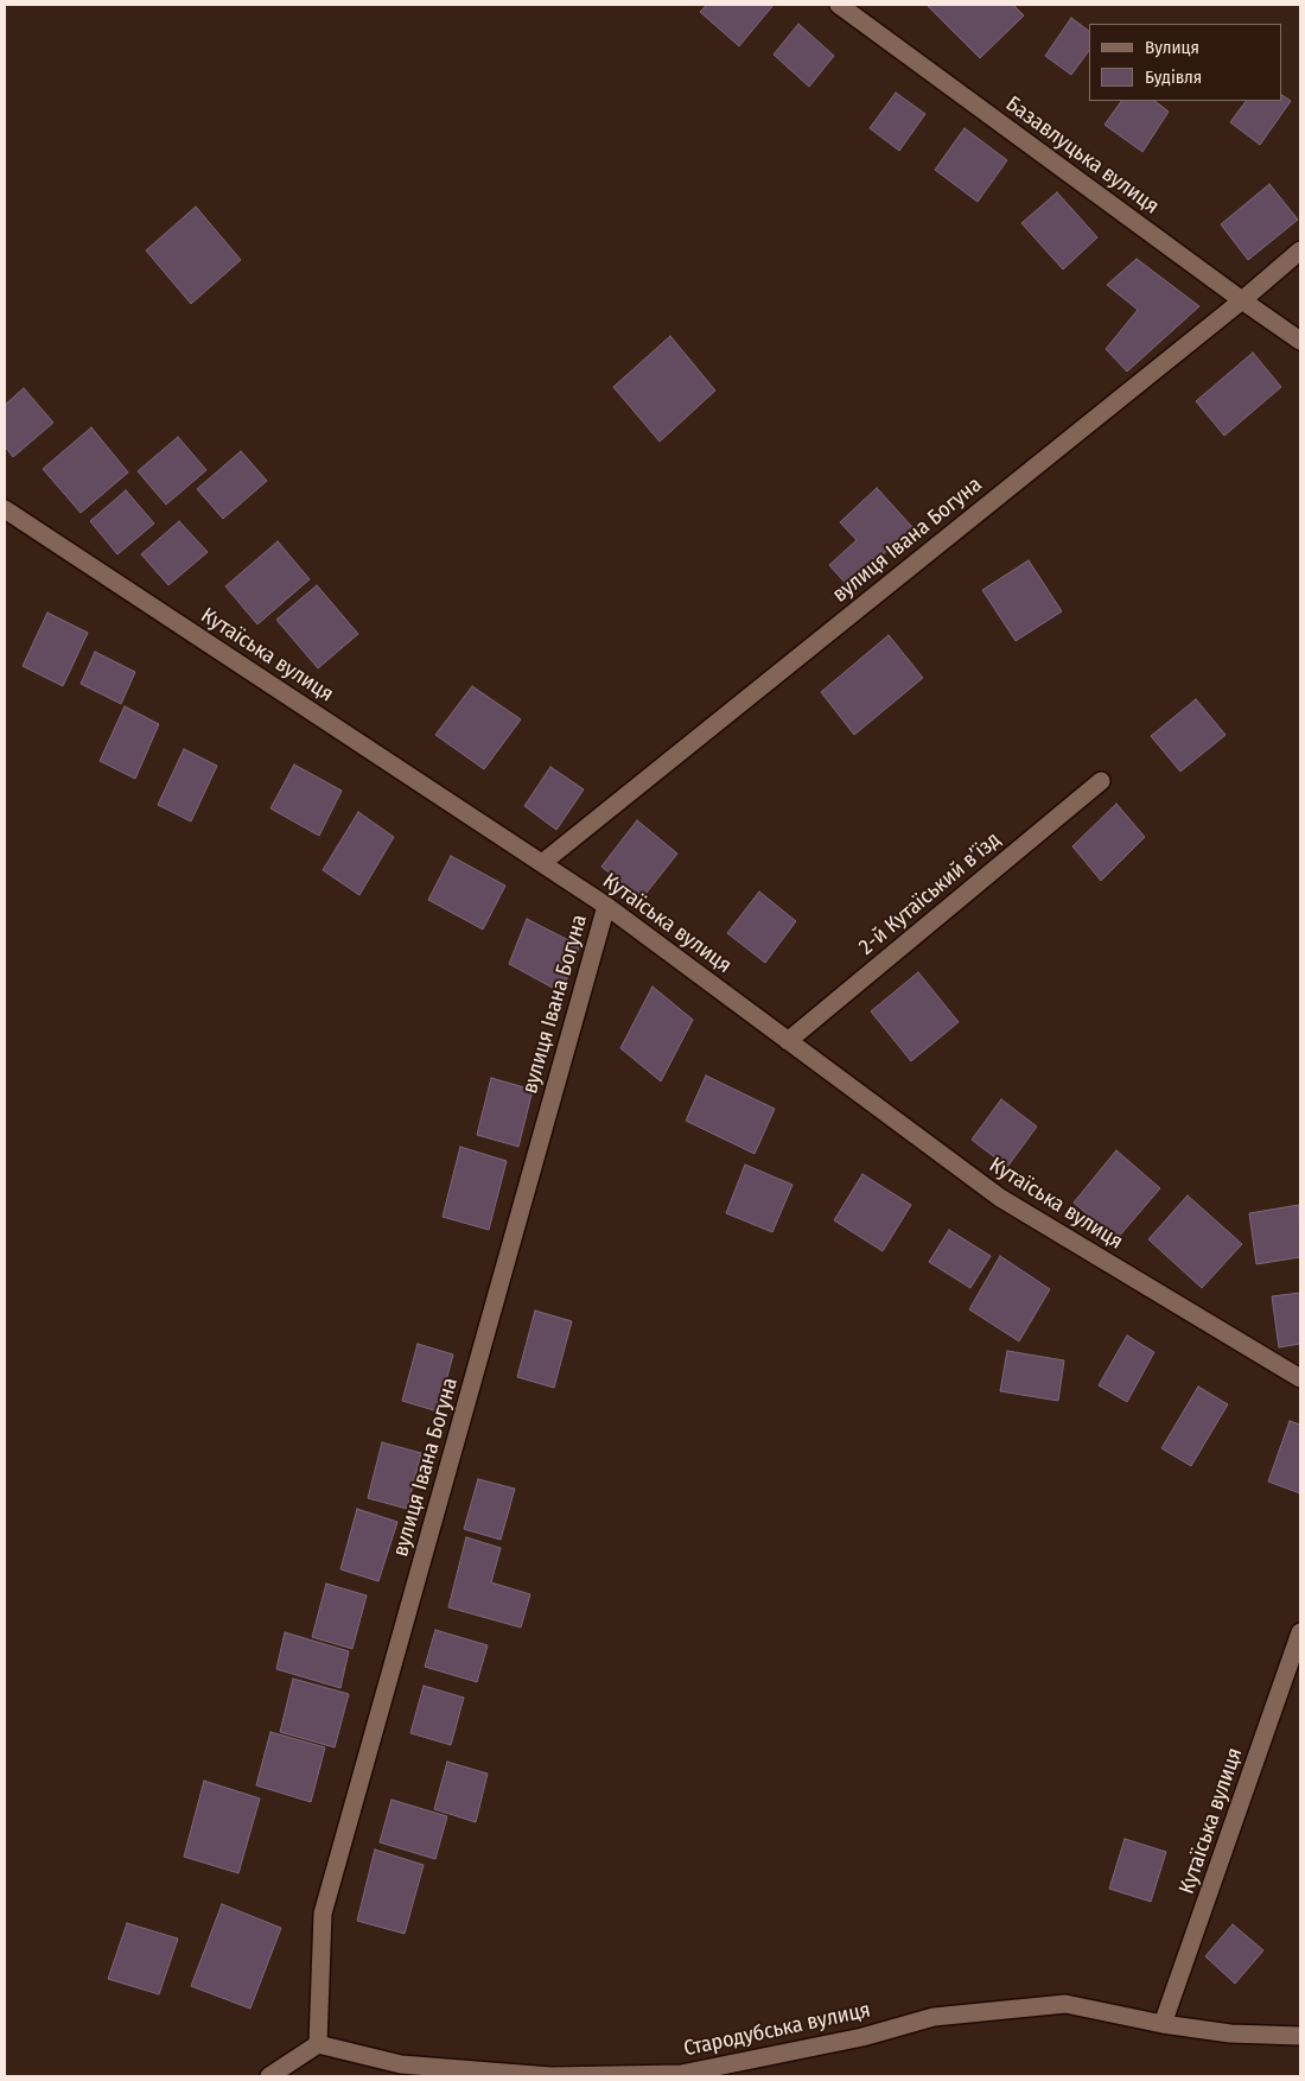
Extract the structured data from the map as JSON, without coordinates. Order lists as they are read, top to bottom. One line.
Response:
{"streets":{"street":["Базавлуцька вулиця","вулиця Івана Богуна","Кутаїська вулиця","2-й Кутаїський в’їзд","Стародубська вулиця"]},"crossings":[["Базавлуцька вулиця","вулиця Івана Богуна"],["вулиця Івана Богуна","Кутаїська вулиця"],["вулиця Івана Богуна","Стародубська вулиця"],["Кутаїська вулиця","2-й Кутаїський в’їзд"],["Кутаїська вулиця","Стародубська вулиця"]],"legend":["Вулиця","Будівля"]}
